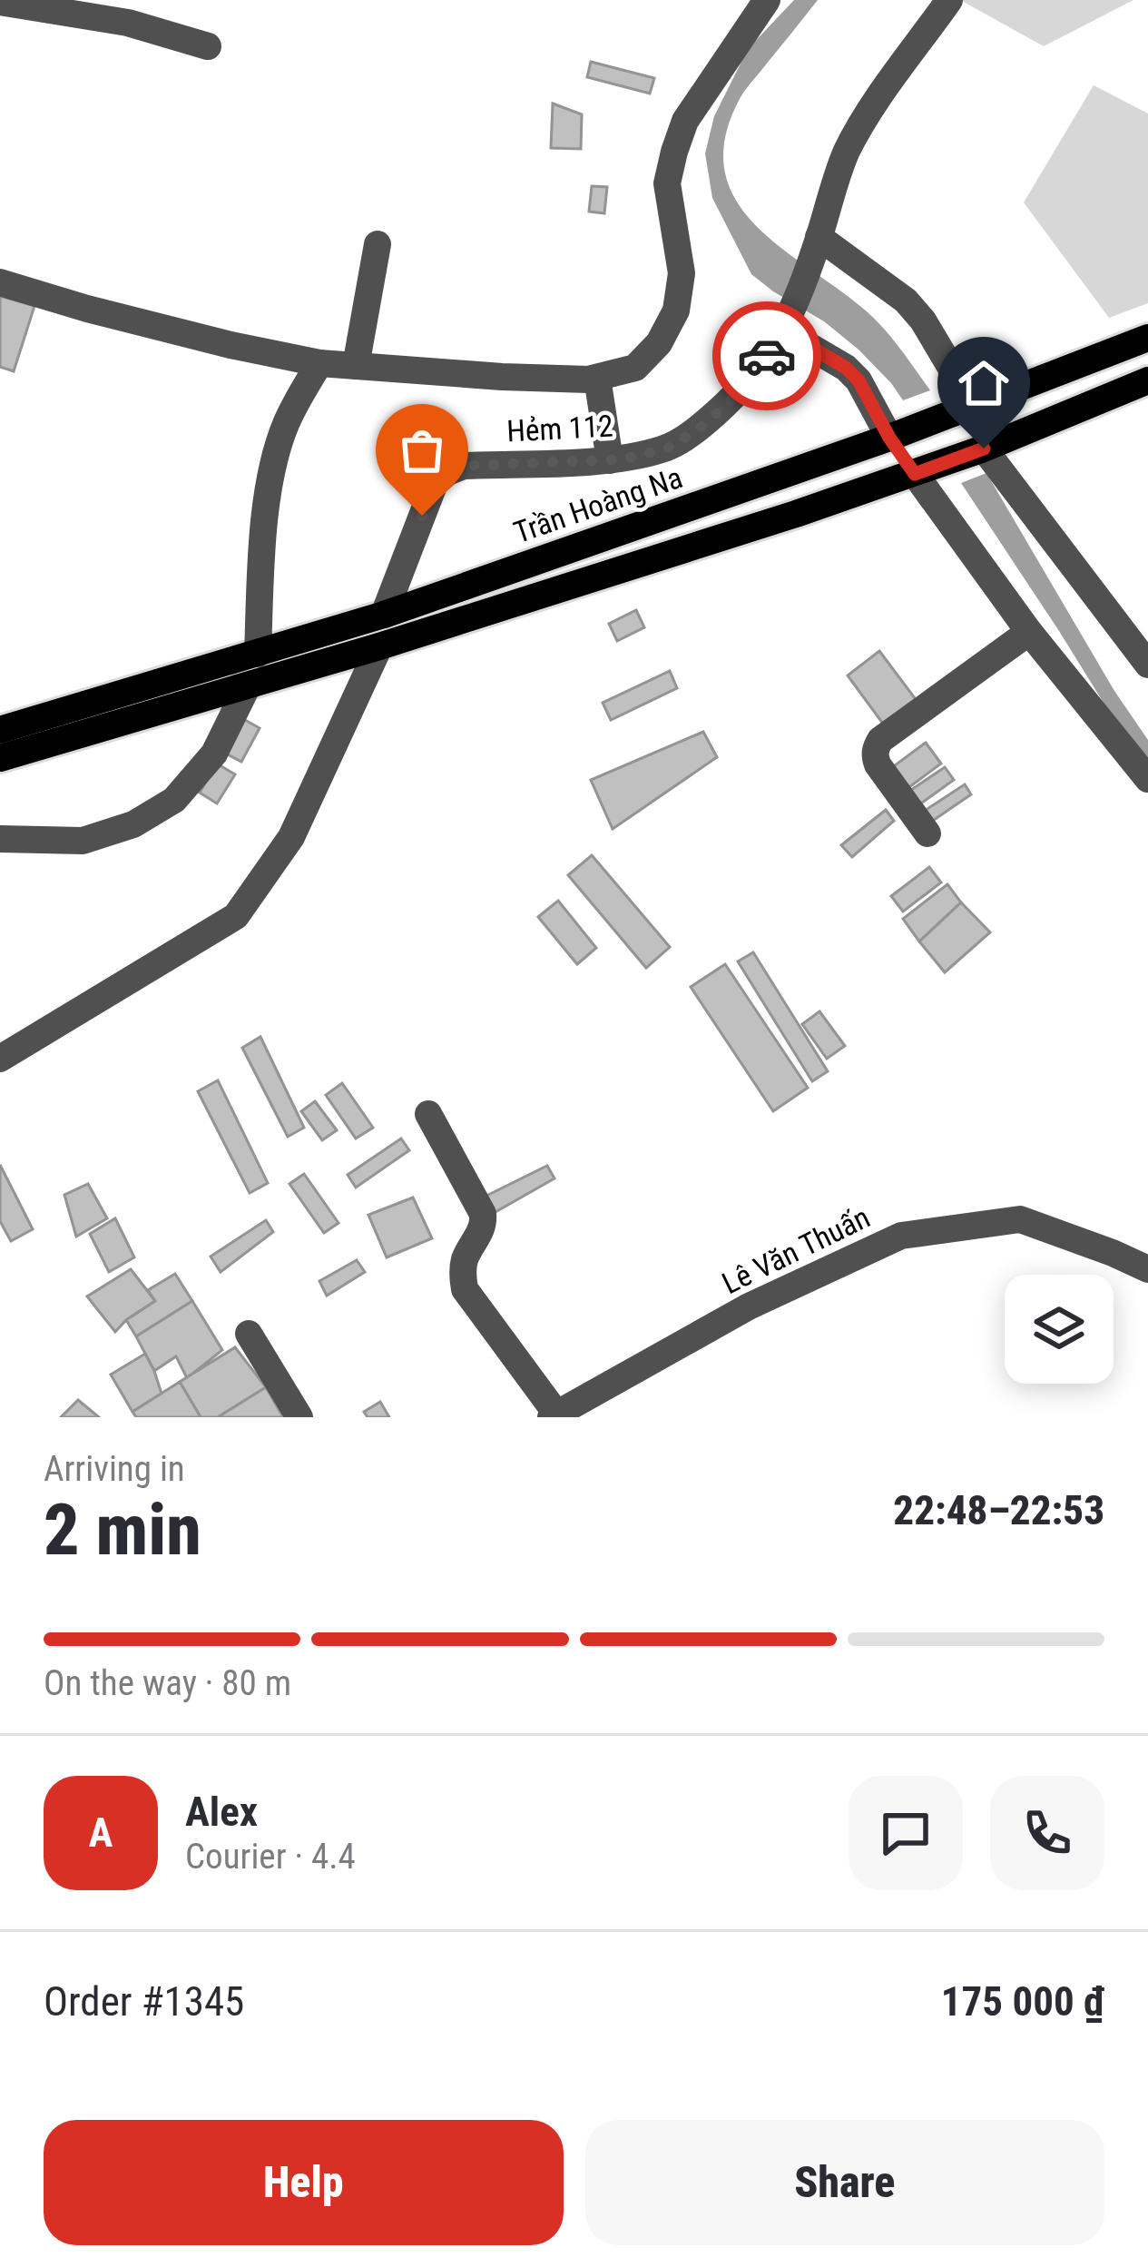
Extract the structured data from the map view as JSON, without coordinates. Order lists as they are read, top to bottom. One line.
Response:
{"streets":{"main road":["Trần Hoàng Na"],"street":["Hẻm 112","Lê Văn Thuấn"]},"crossings":[["Hẻm 112","Trần Hoàng Na"]],"page":{"heading":["2 min","Arriving in","22:48–22:53"],"panel":["Alex","Courier · 4.4","Order #1345","175 000 ₫"],"bar":"On the way · 80 m","round":"A","buttons":["Help","Share"]}}
